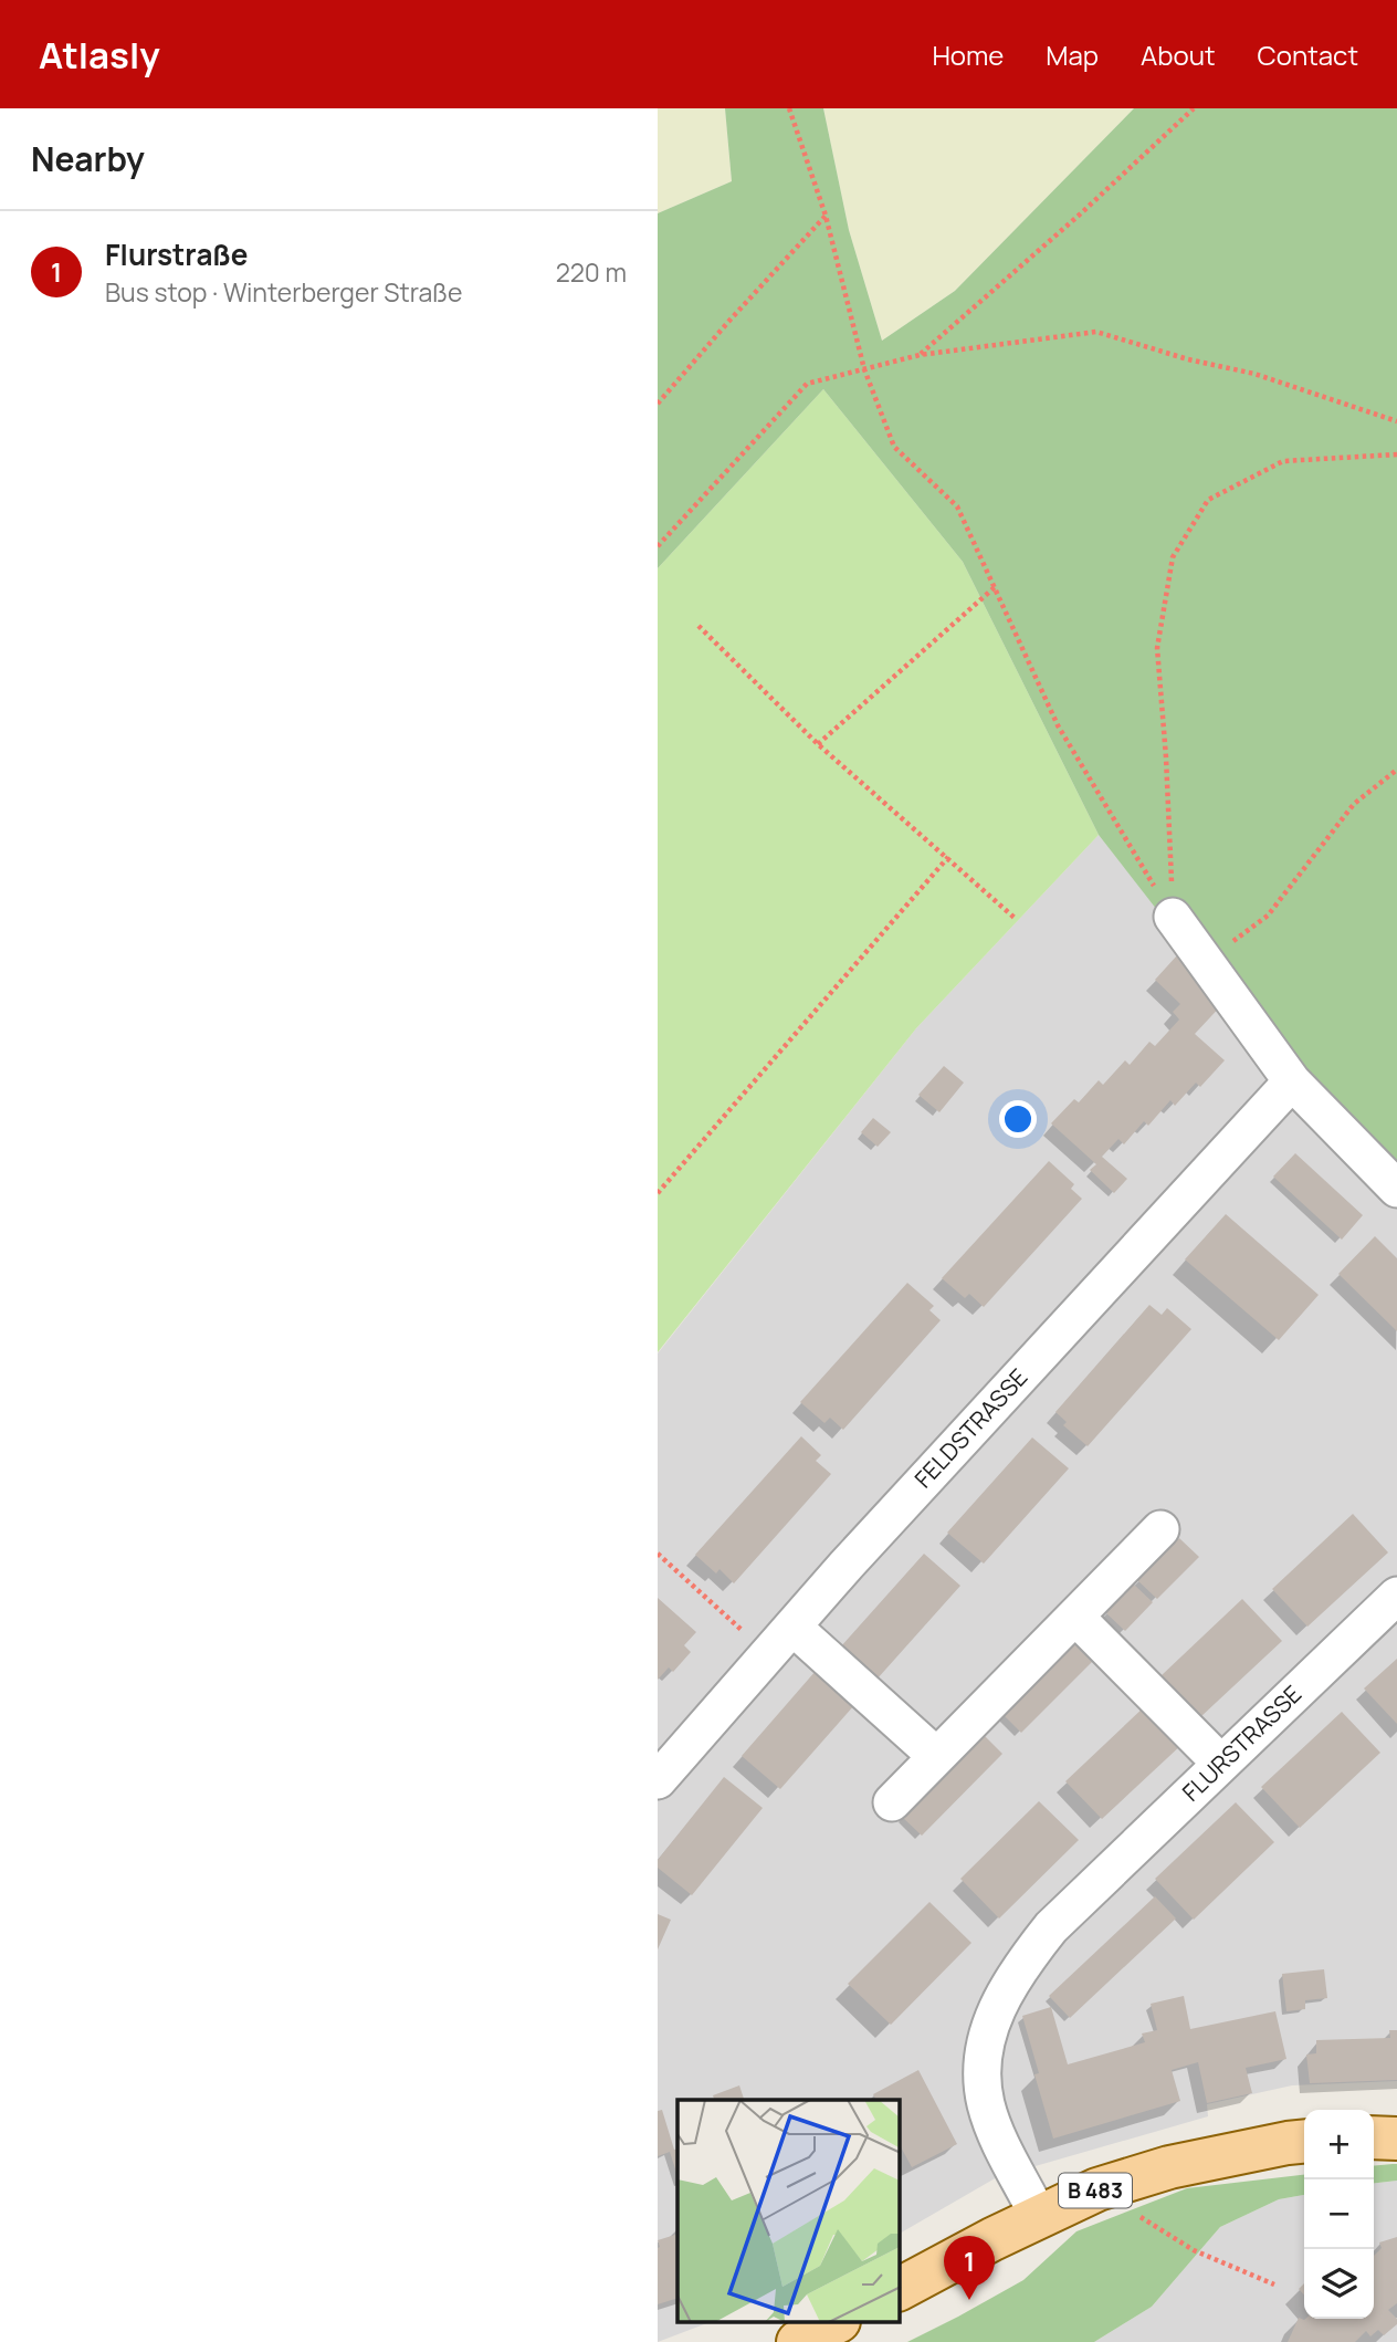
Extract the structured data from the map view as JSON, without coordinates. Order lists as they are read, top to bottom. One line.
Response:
{"streets":{"main road":["B 483"],"street":["FELDSTRASSE","FLURSTRASSE"]},"crossings":[["FLURSTRASSE","B 483"]],"page":{"header":"Atlasly","nav":["Home","Map","About","Contact"],"heading":"Nearby","list":[{"mark":"1","name":"Flurstraße","note":"Bus stop · Winterberger Straße","value":"220 m"}],"map_buttons":["+","−"],"pins":"1"}}
